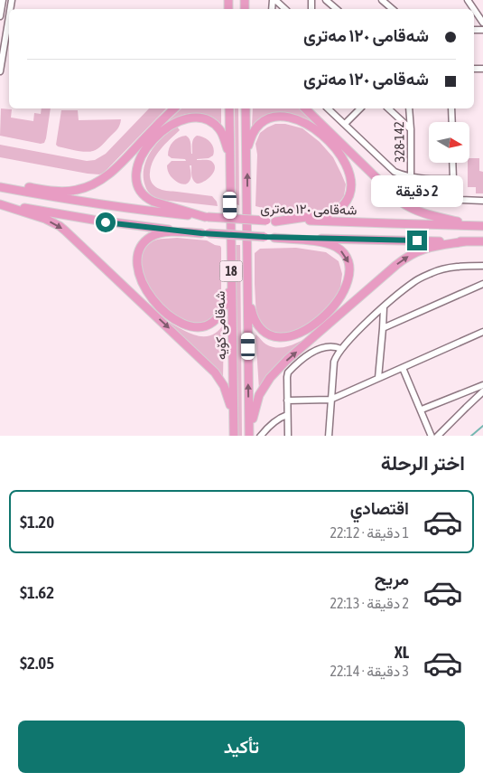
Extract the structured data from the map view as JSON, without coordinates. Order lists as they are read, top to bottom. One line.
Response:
{"streets":{"highway":["شەقامی ١٢٠ مەتری","18","شەقامی کۆیە"],"street":["328-142"]},"north":"right","page":{"banner":["شەقامی ١٢٠ مەتری","شەقامی ١٢٠ مەتری"],"bubble":"2 دقيقة","heading":"اختر الرحلة","list":[{"name":"اقتصادي","note":"1 دقيقة · 22:12","value":"$1.20"},{"name":"مريح","note":"2 دقيقة · 22:13","value":"$1.62"},{"name":"XL","note":"3 دقيقة · 22:14","value":"$2.05"}],"buttons":"تأكيد"}}
